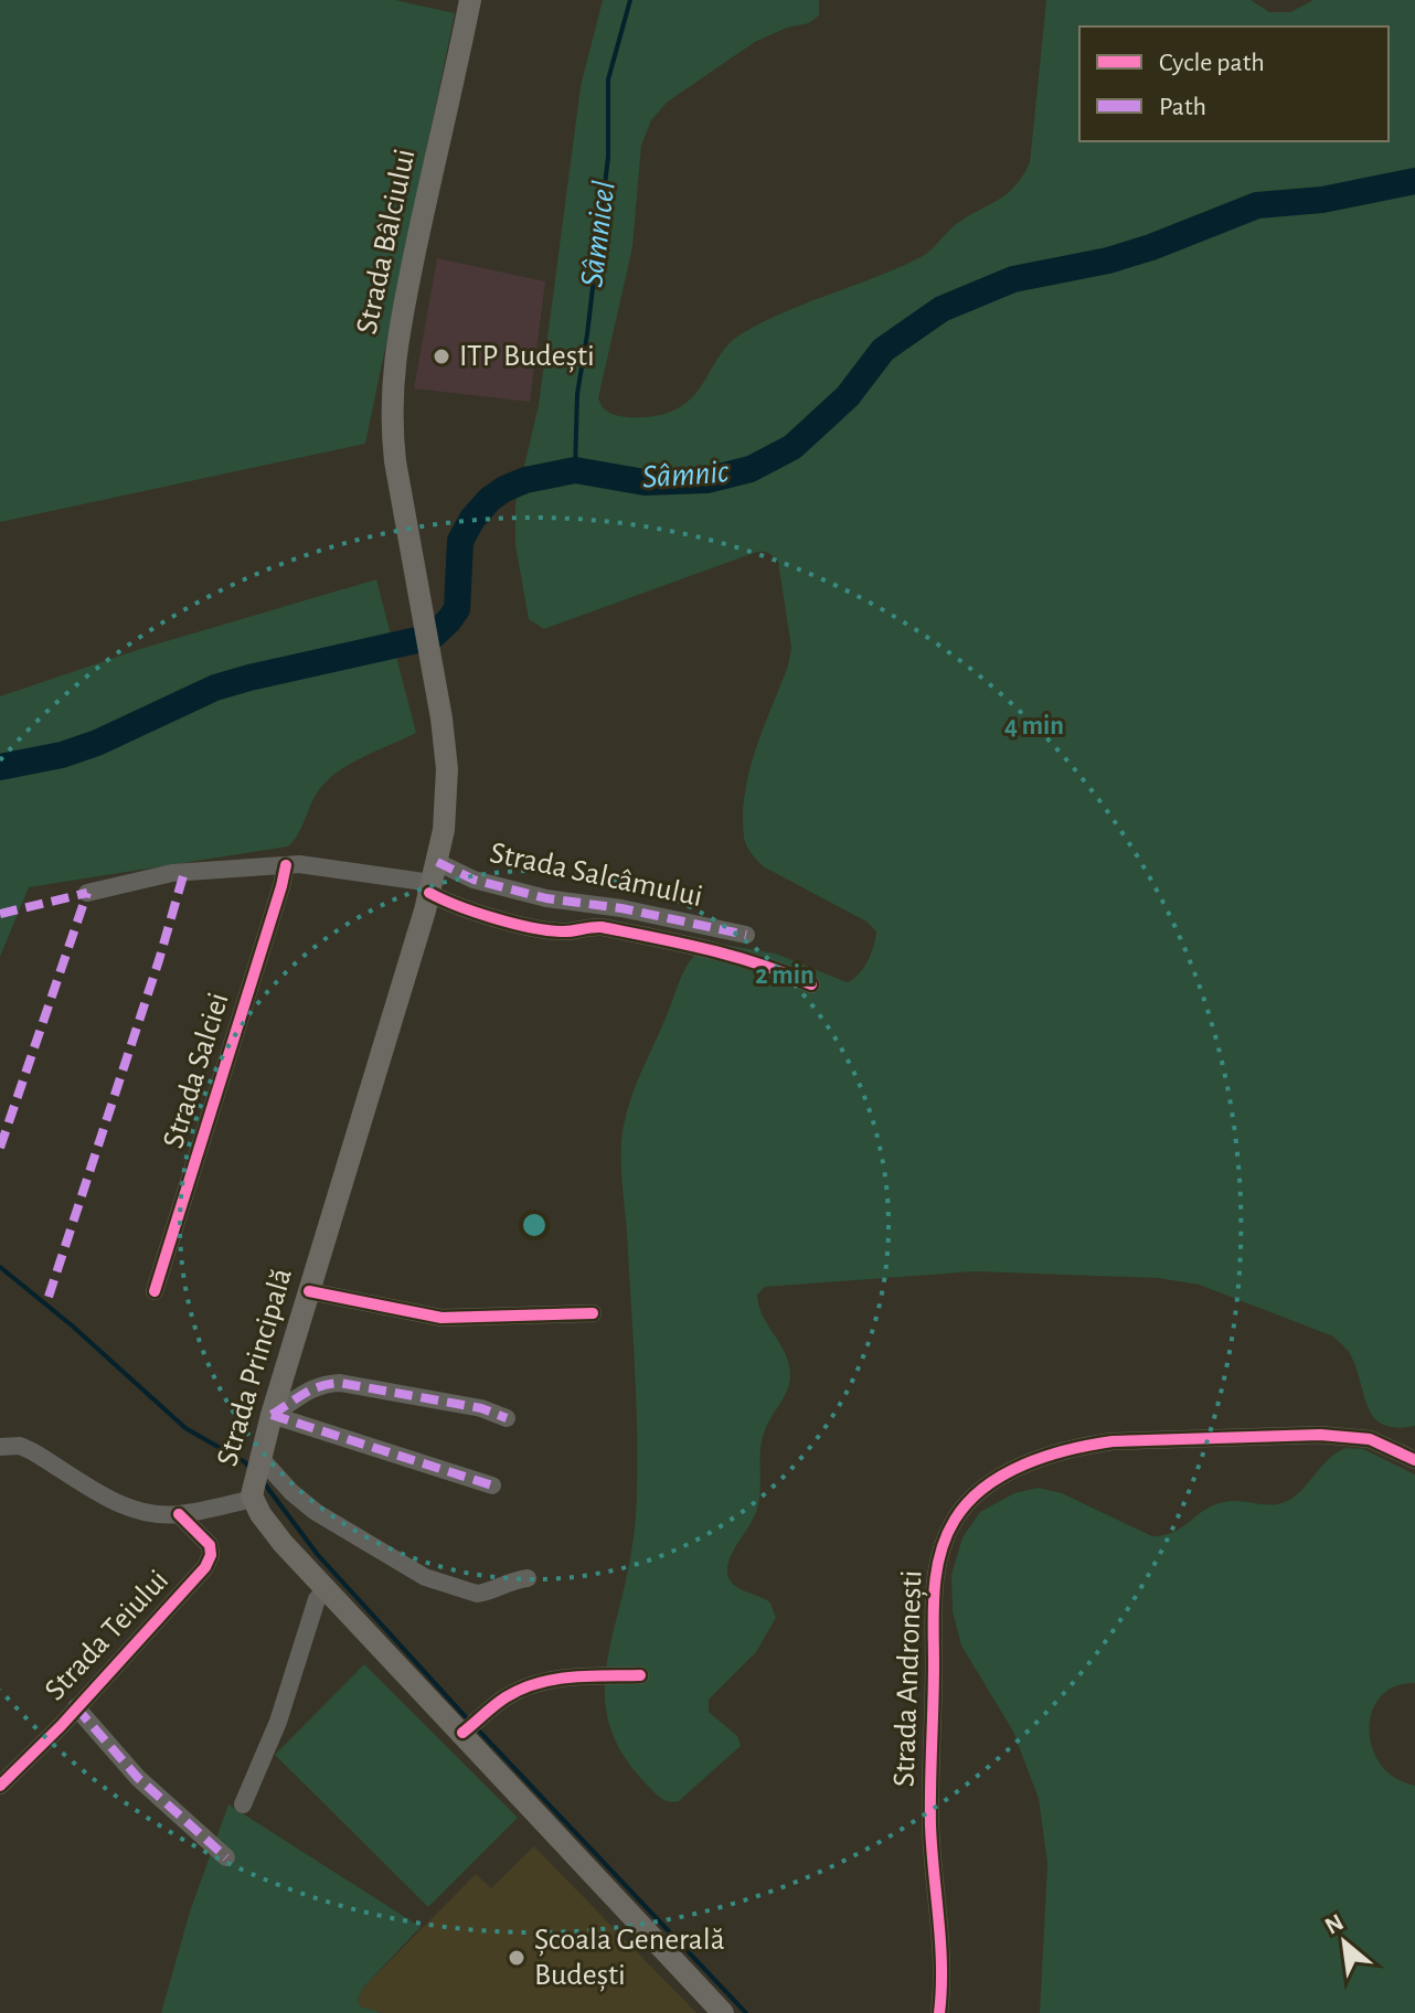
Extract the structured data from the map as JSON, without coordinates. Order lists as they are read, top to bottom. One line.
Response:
{"streets":{"main road":["Strada Bâlciului","Strada Principală"],"street":["Strada Salcâmului","Strada Salciei","Strada Teiului","Strada Andronești"]},"crossings":[["Strada Bâlciului","Strada Principală"],["Strada Salcâmului","Strada Principală"]],"water":["Sâmnicel","Sâmnic"],"places":["ITP Budești","Școala Generală Budești"],"legend":["Cycle path","Path"],"north":"top left","rings":["4 min","2 min"]}
